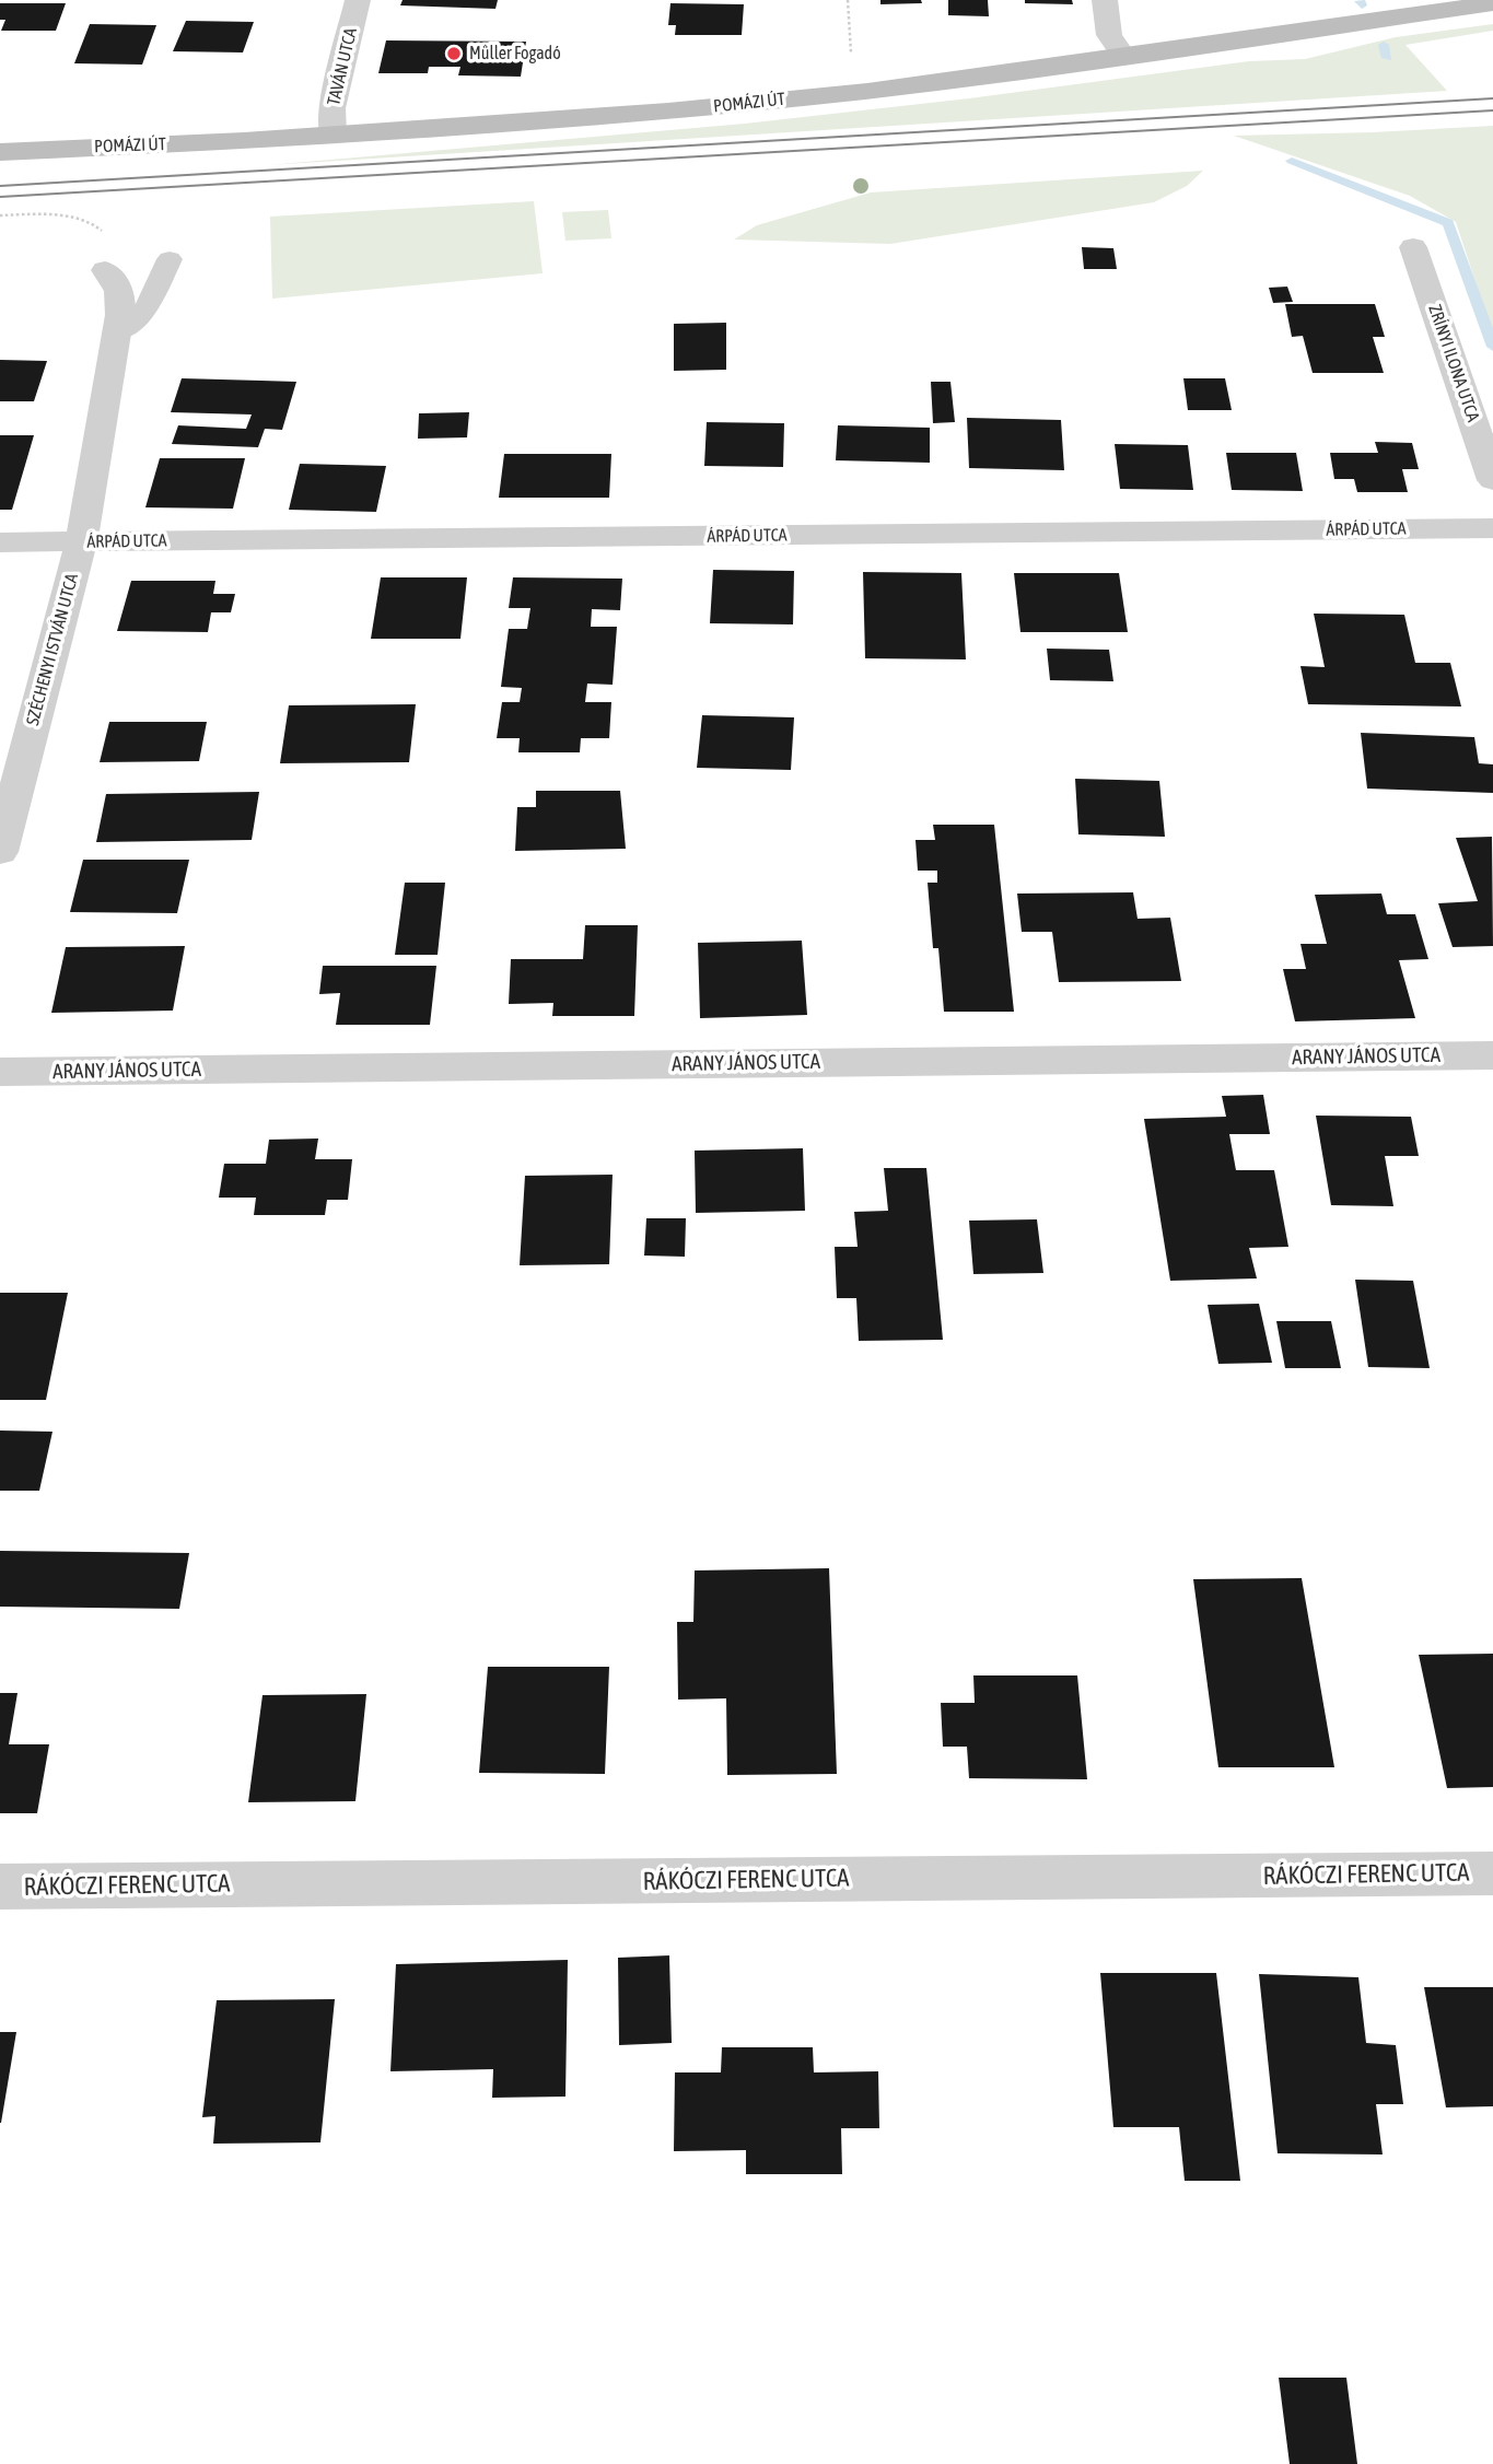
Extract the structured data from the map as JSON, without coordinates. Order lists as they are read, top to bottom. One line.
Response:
{"streets":{"main road":["POMÁZI ÚT"],"street":["TAVÁN UTCA","ZRÍNYI ILONA UTCA","ÁRPÁD UTCA","SZÉCHENYI ISTVÁN UTCA","ARANY JÁNOS UTCA","RÁKÓCZI FERENC UTCA"]},"crossings":[["TAVÁN UTCA","POMÁZI ÚT"],["ÁRPÁD UTCA","SZÉCHENYI ISTVÁN UTCA"]],"places":["Müller Fogadó"]}
